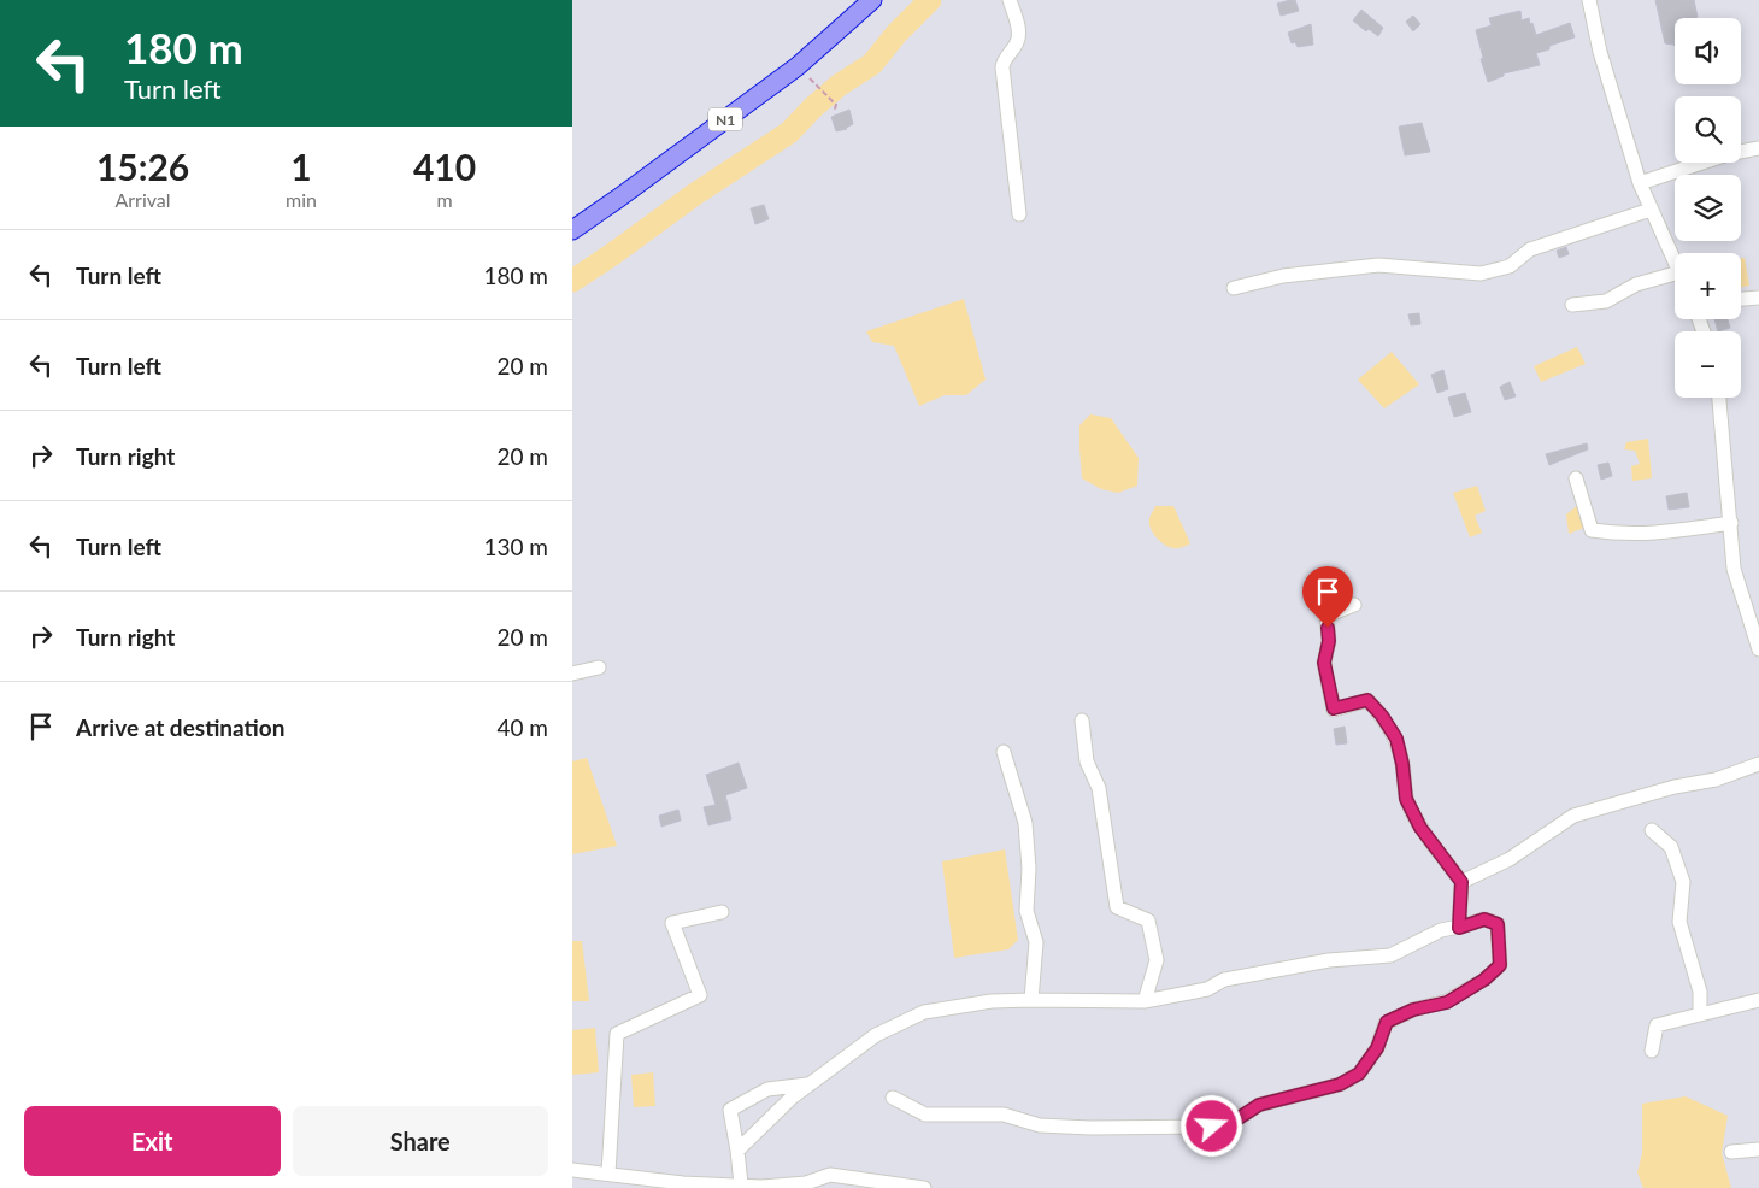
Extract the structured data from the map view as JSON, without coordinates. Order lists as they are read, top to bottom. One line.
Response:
{"streets":{"highway":["N1"]},"page":{"turn":["180 m","Turn left"],"map_buttons":["+","−"],"eta":["15:26","Arrival","1","min","410","m"],"list":[{"name":"Turn left","value":"180 m"},{"name":"Turn left","value":"20 m"},{"name":"Turn right","value":"20 m"},{"name":"Turn left","value":"130 m"},{"name":"Turn right","value":"20 m"},{"name":"Arrive at destination","value":"40 m"}],"buttons":["Exit","Share"]}}
